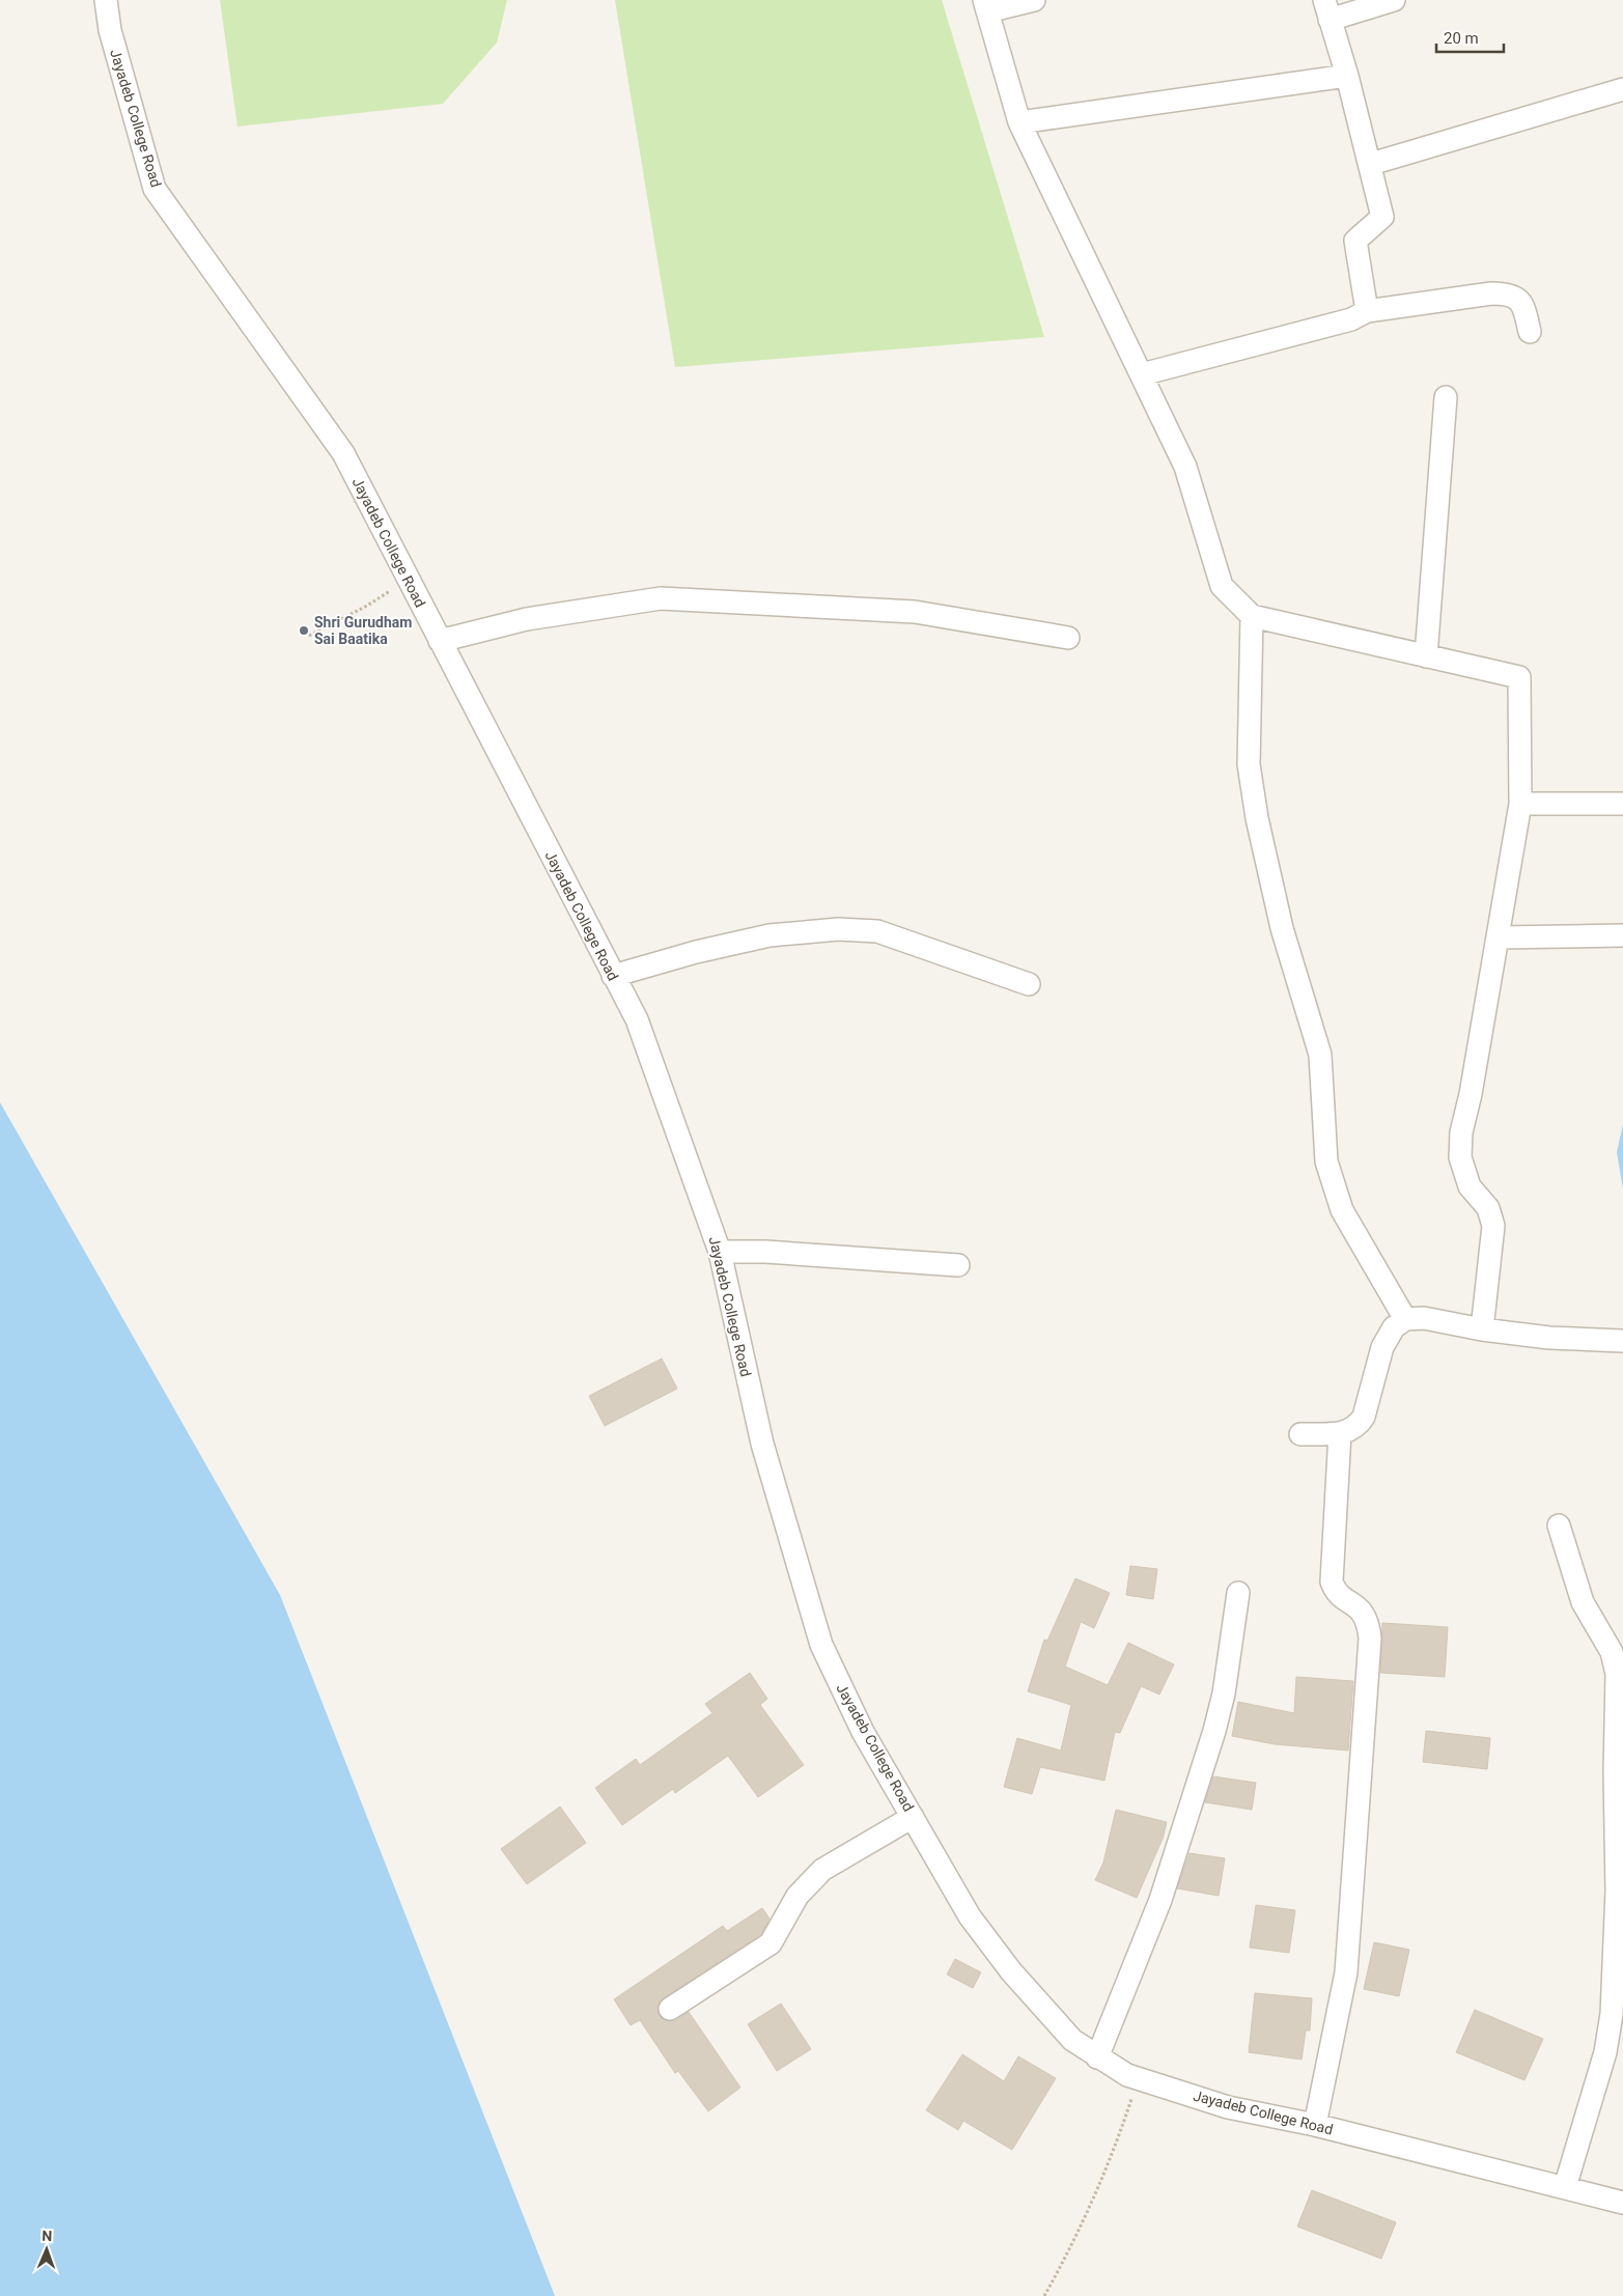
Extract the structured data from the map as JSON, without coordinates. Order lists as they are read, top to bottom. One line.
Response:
{"streets":{"street":["Jayadeb College Road"]},"places":["Shri Gurudham Sai Baatika"],"scale_bar":"20 m","north":"top"}
